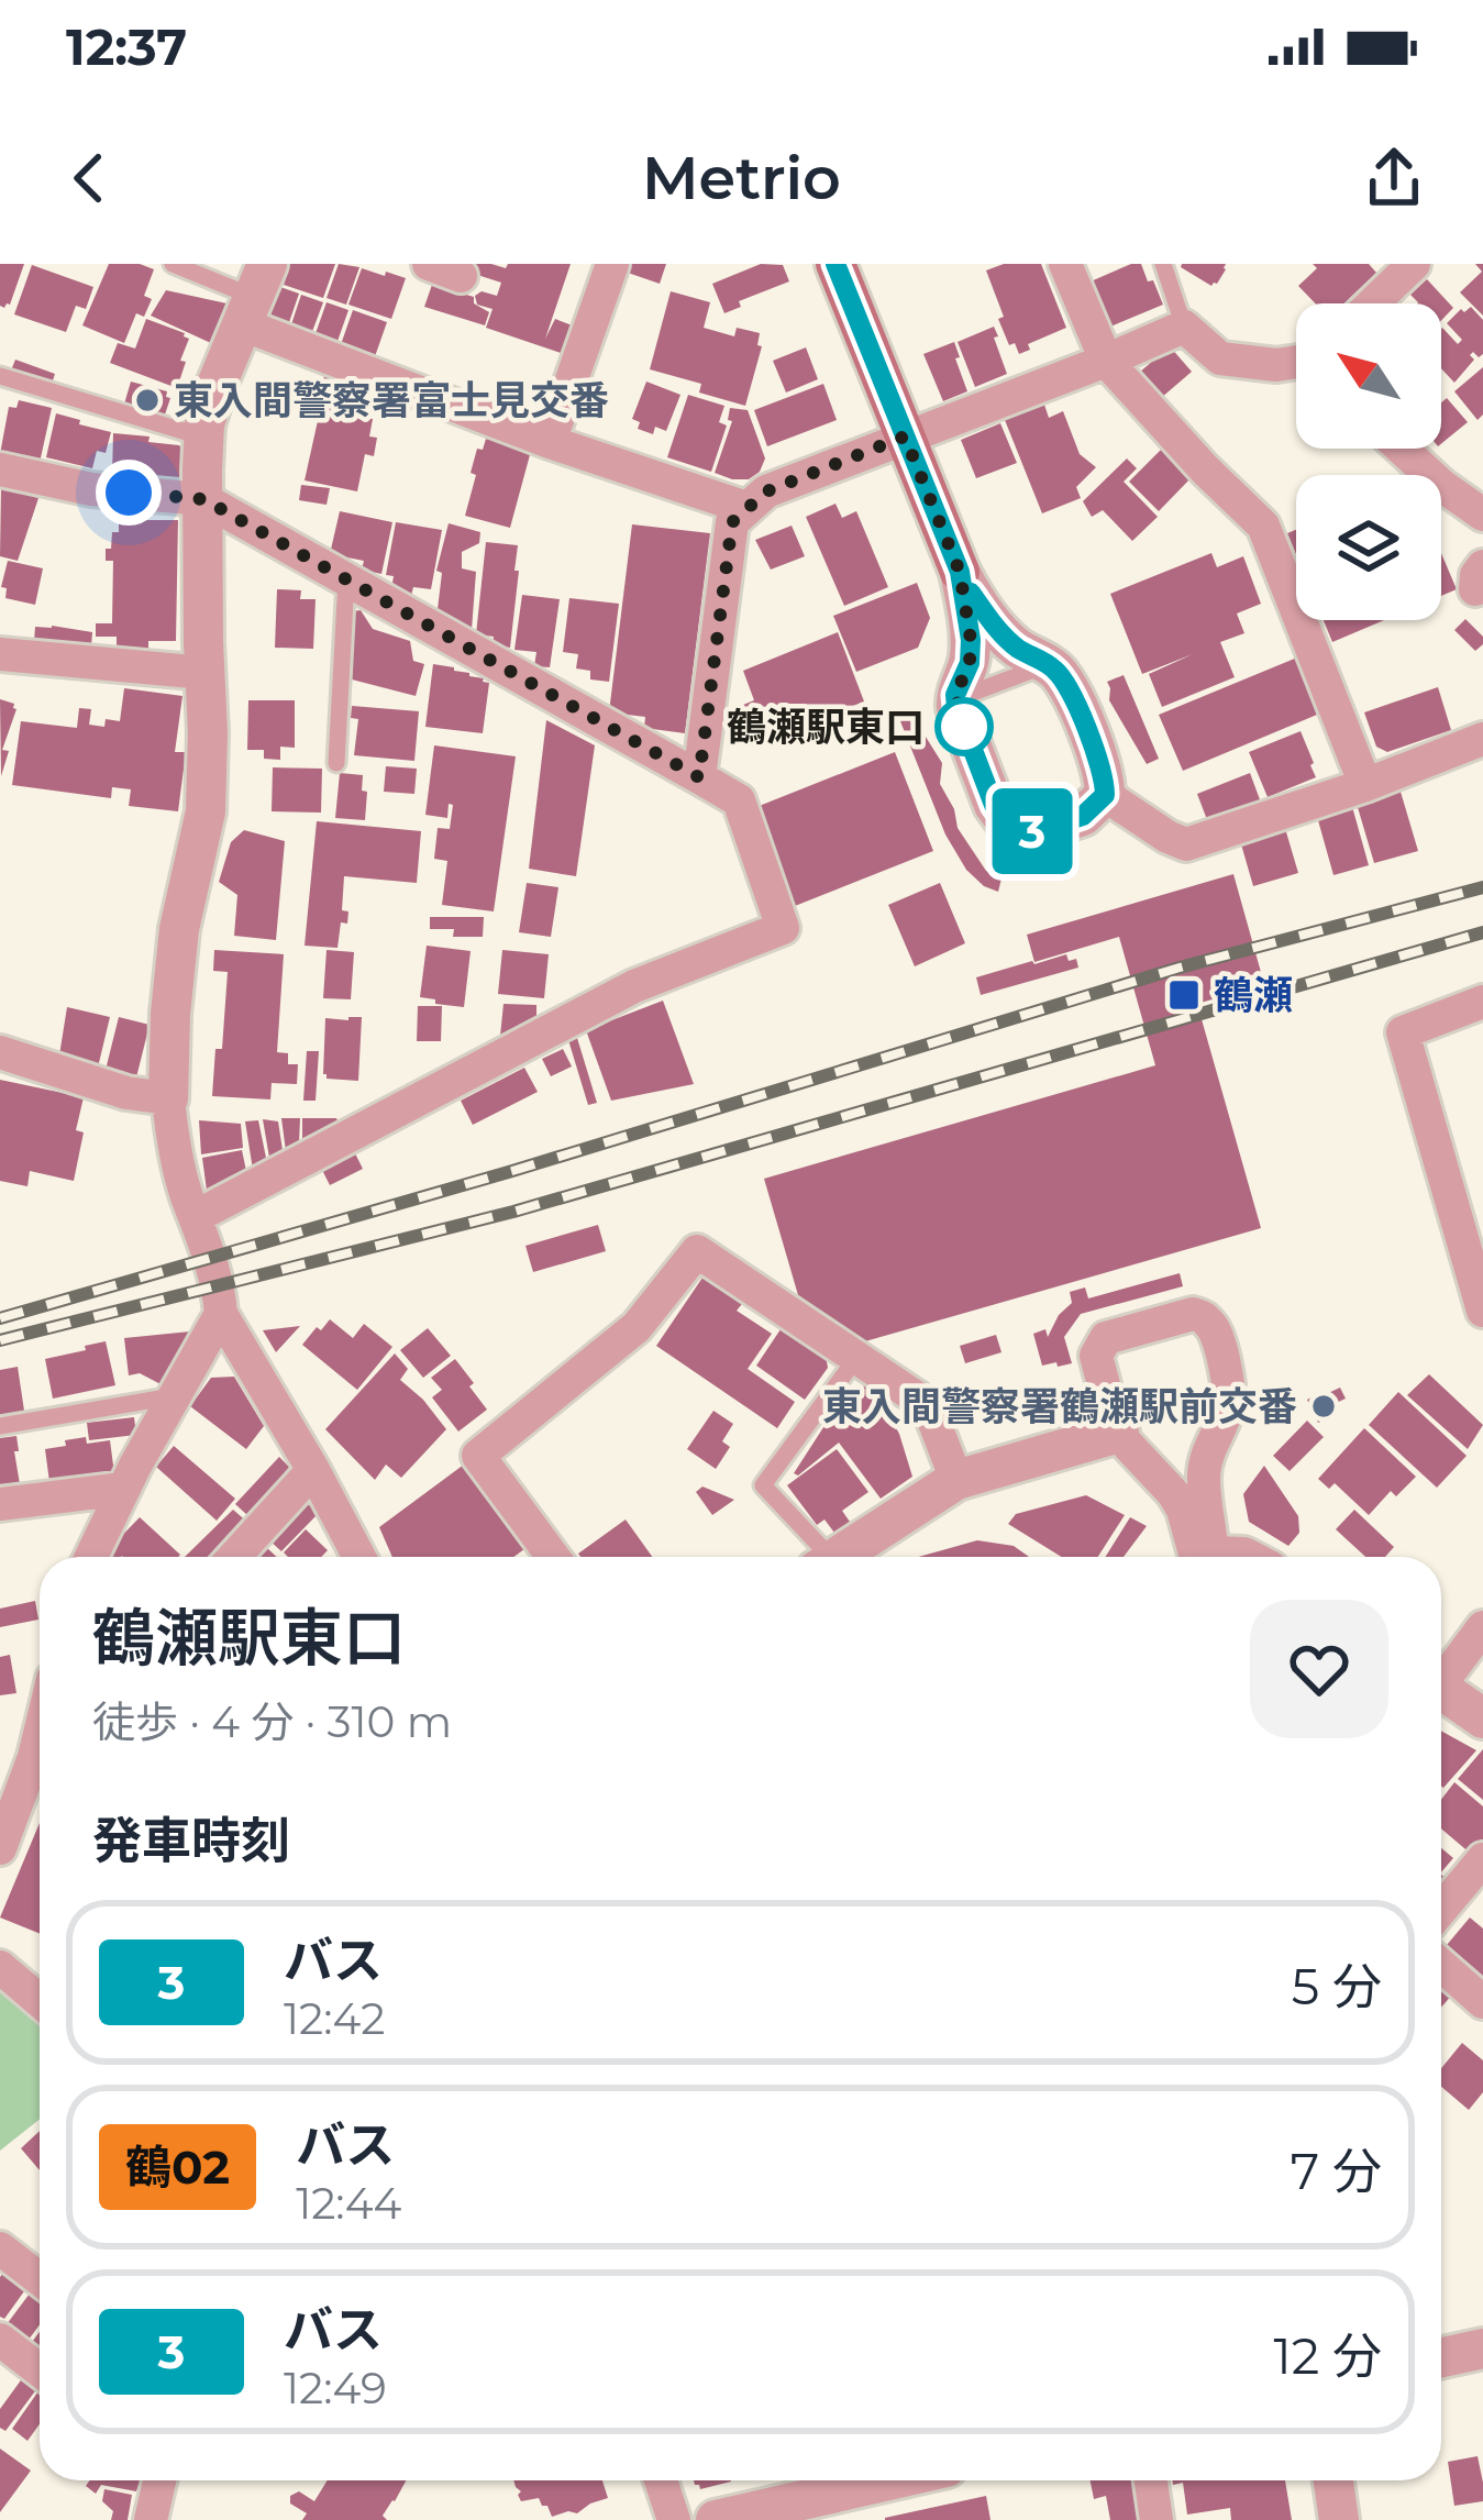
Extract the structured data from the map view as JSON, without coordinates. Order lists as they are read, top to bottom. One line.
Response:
{"places":{"other":["東入間警察署富士見交番","鶴瀬駅東口","東入間警察署鶴瀬駅前交番"],"transit":["鶴瀬"]},"lines":["bus line 3"],"north":"top left","page":{"status":"12:37","header":"Metrio","on_map":"3","heading":[["鶴瀬駅東口","徒歩 · 4 分 · 310 m"],"発車時刻"],"list":[{"mark":"3","name":"バス","note":"12:42","value":"5 分"},{"mark":"鶴02","name":"バス","note":"12:44","value":"7 分"},{"mark":"3","name":"バス","note":"12:49","value":"12 分"}]}}
